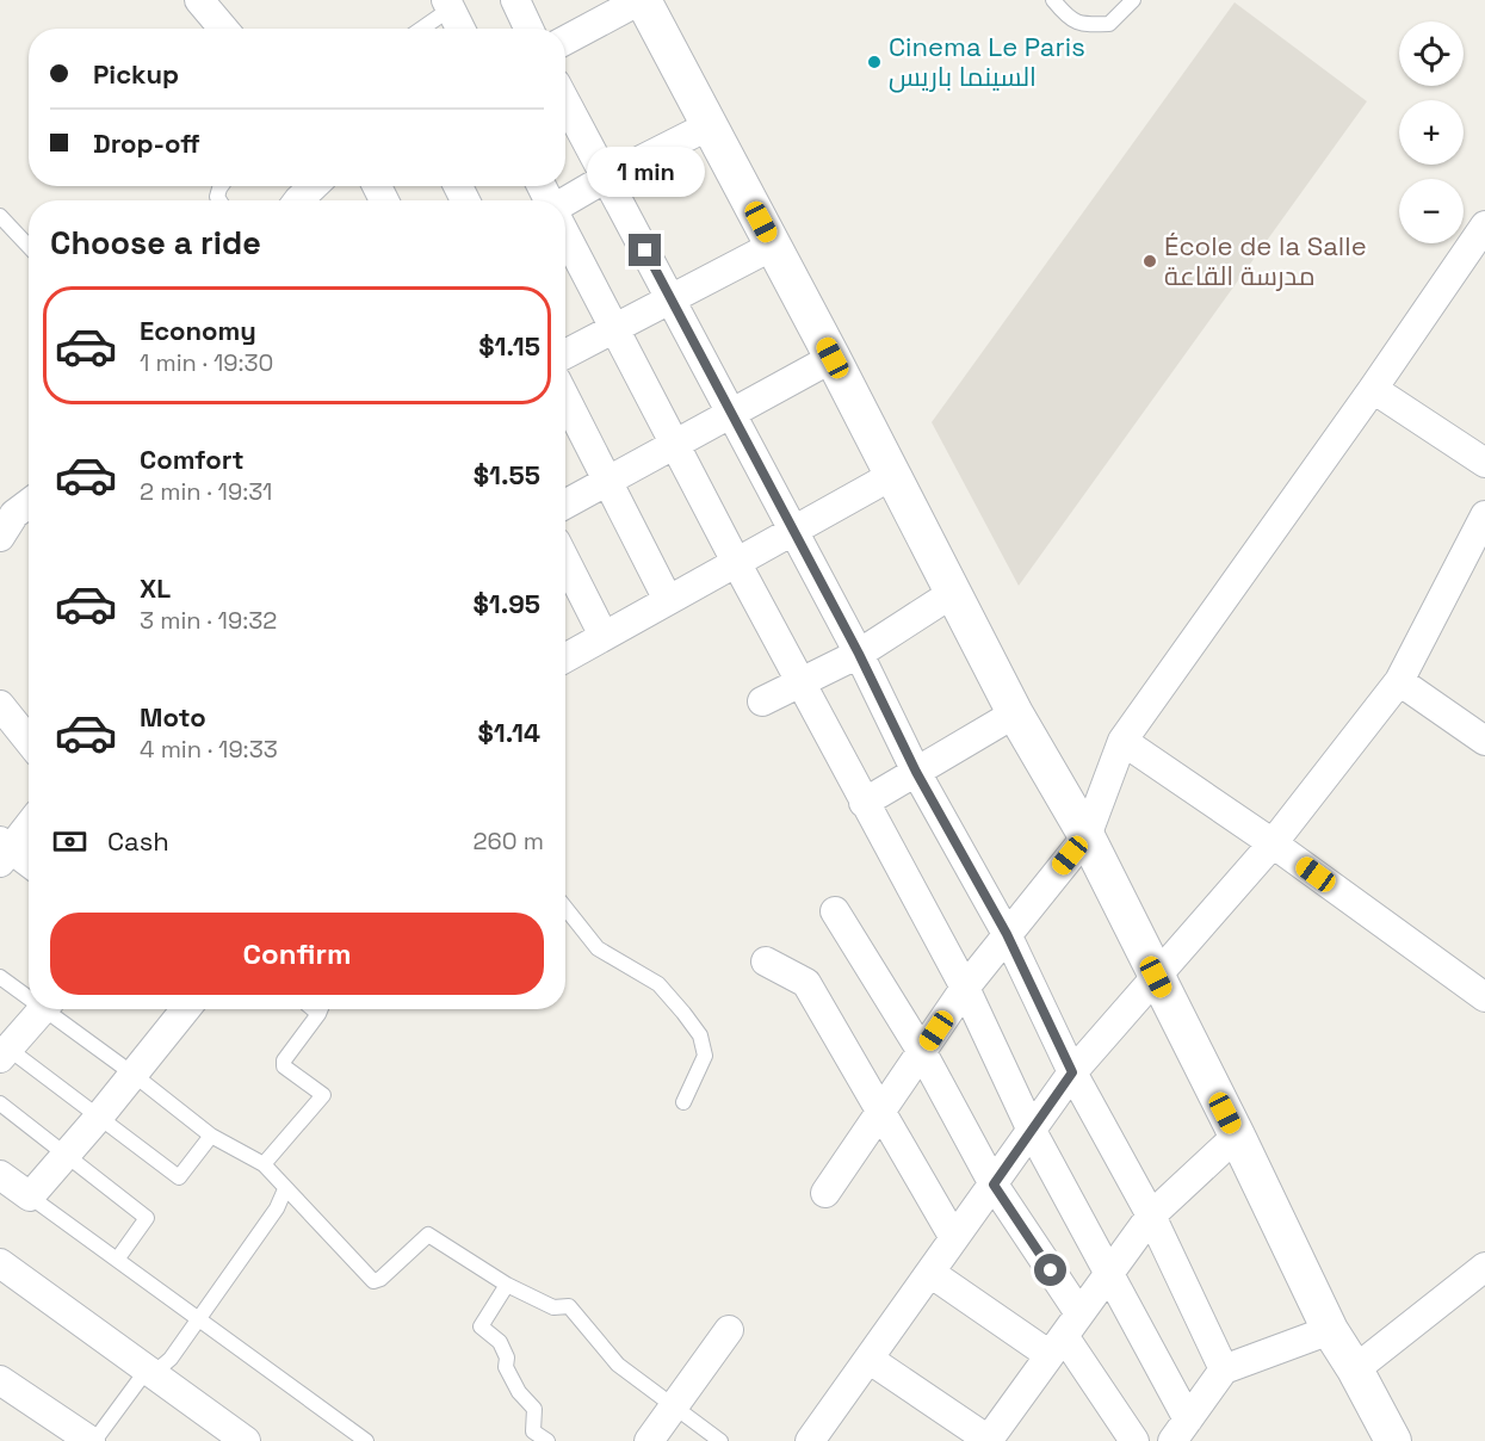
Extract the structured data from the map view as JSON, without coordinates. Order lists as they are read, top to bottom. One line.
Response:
{"places":["Cinema Le Paris السينما باريس","École de la Salle مدرسة القاعة"],"page":{"map_buttons":["+","−"],"banner":["Pickup","Drop-off"],"bubble":"1 min","heading":"Choose a ride","list":[{"name":"Economy","note":"1 min · 19:30","value":"$1.15"},{"name":"Comfort","note":"2 min · 19:31","value":"$1.55"},{"name":"XL","note":"3 min · 19:32","value":"$1.95"},{"name":"Moto","note":"4 min · 19:33","value":"$1.14"}],"pay":["Cash","260 m"],"buttons":"Confirm"}}
